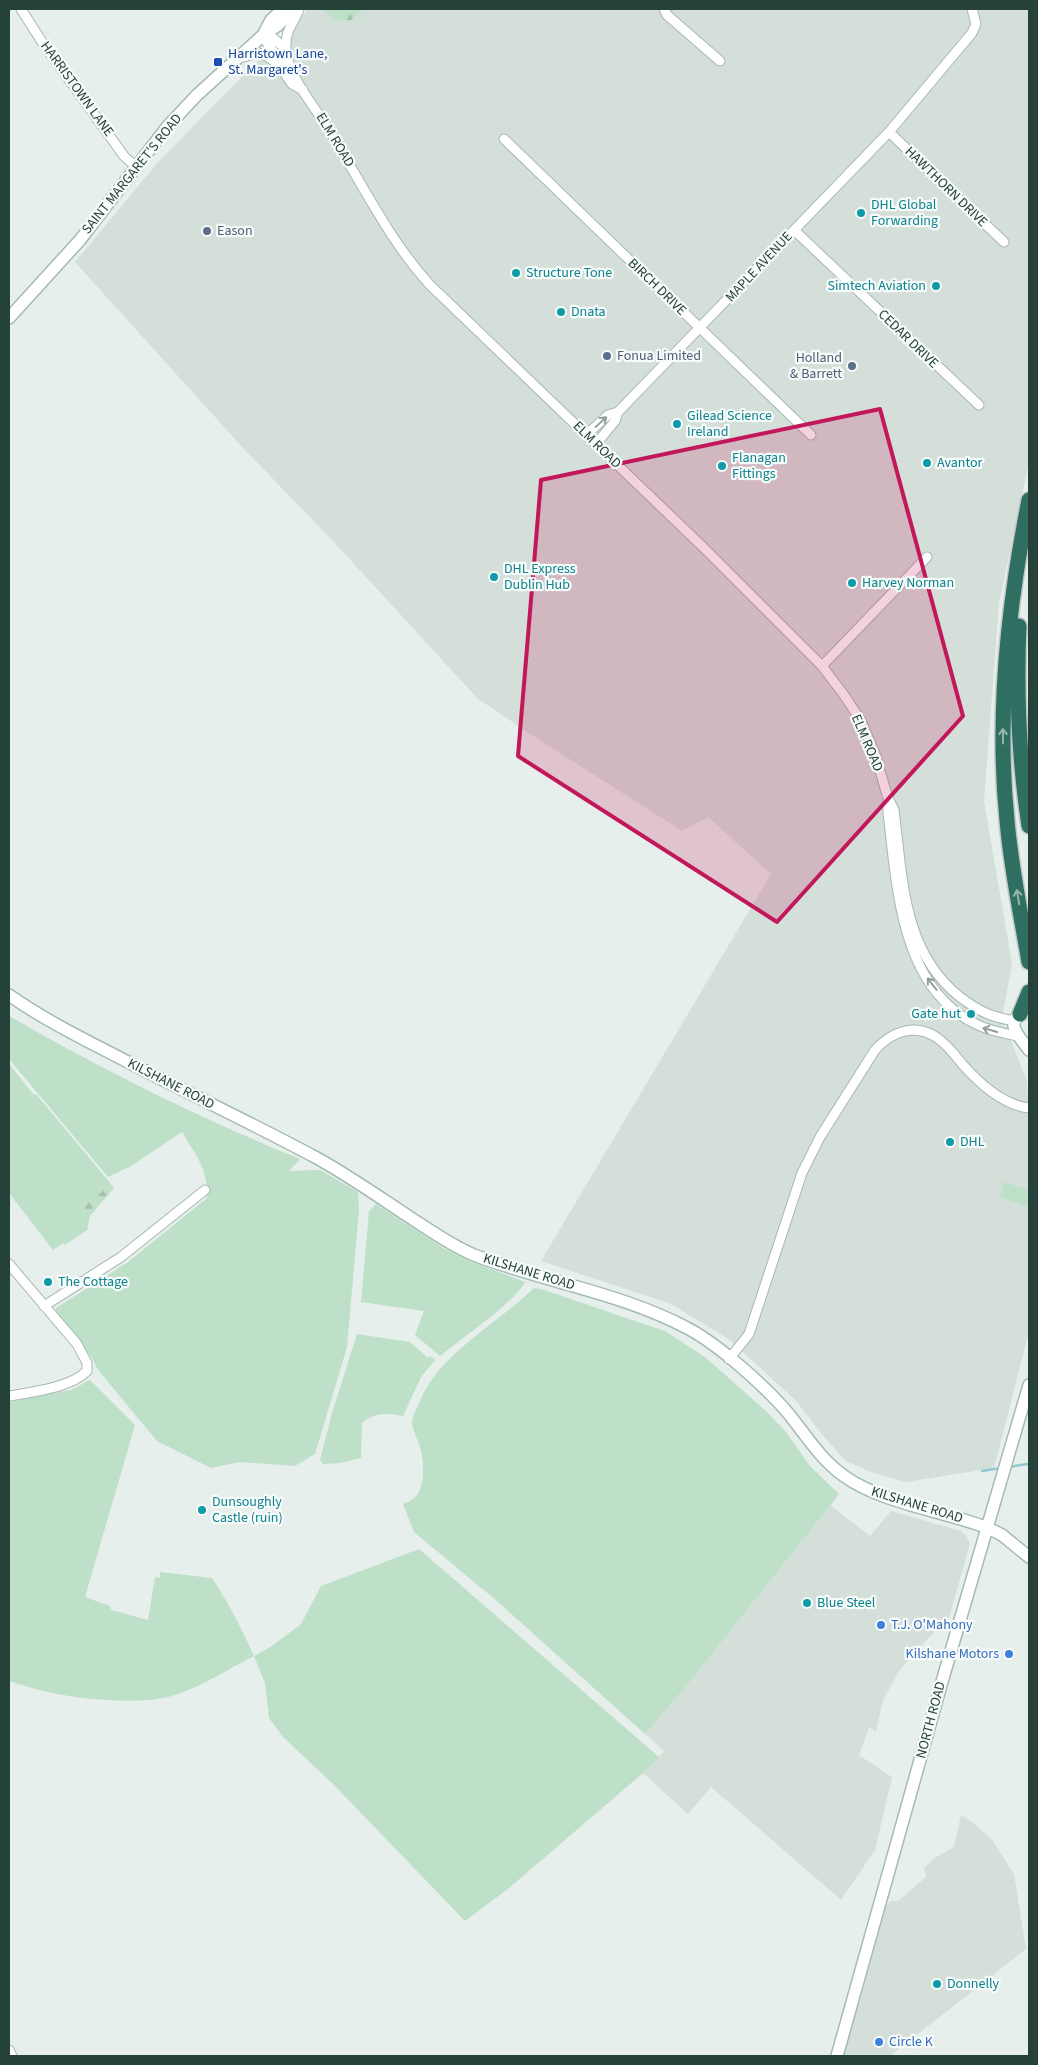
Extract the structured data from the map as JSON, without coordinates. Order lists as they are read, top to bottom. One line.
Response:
{"streets":{"street":["HARRISTOWN LANE","ELM ROAD","SAINT MARGARET'S ROAD","HAWTHORN DRIVE","MAPLE AVENUE","BIRCH DRIVE","CEDAR DRIVE","KILSHANE ROAD","NORTH ROAD"]},"crossings":[["HARRISTOWN LANE","SAINT MARGARET'S ROAD"],["ELM ROAD","SAINT MARGARET'S ROAD"],["ELM ROAD","MAPLE AVENUE"],["HAWTHORN DRIVE","MAPLE AVENUE"],["MAPLE AVENUE","BIRCH DRIVE"],["MAPLE AVENUE","CEDAR DRIVE"],["KILSHANE ROAD","NORTH ROAD"]],"places":{"transit":["Harristown Lane, St. Margaret's"],"other":["DHL Global Forwarding","Eason","Structure Tone","Simtech Aviation","Dnata","Fonua Limited","Holland & Barrett","Gilead Science Ireland","Avantor","Flanagan Fittings","DHL Express Dublin Hub","Harvey Norman","Gate hut","DHL","The Cottage","Dunsoughly Castle (ruin)","Blue Steel","T.J. O'Mahony","Kilshane Motors","Donnelly","Circle K"]}}
